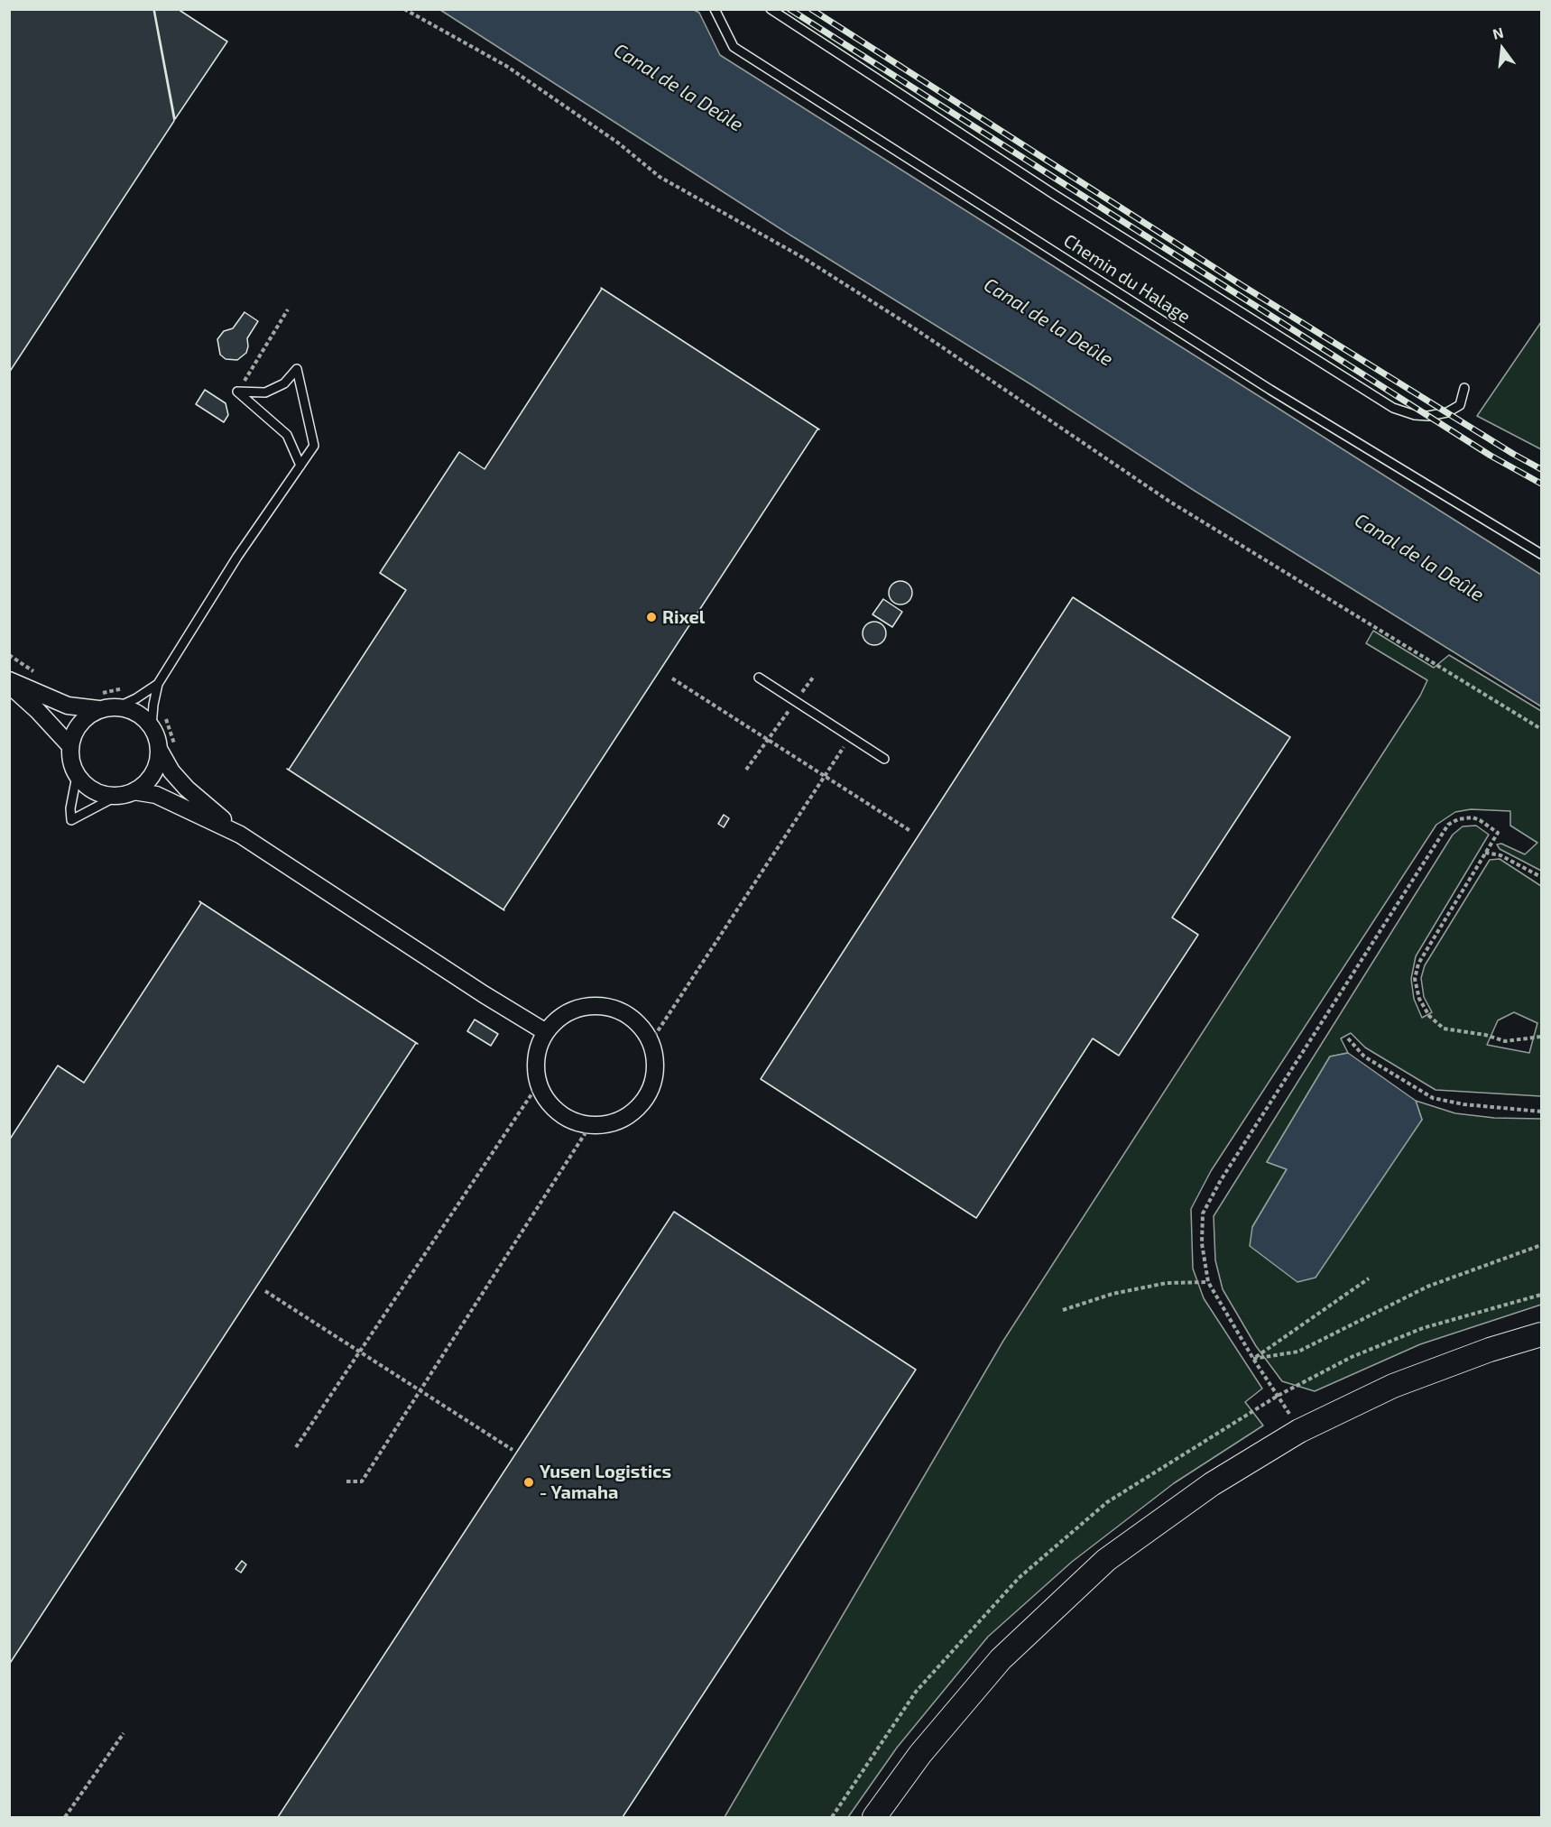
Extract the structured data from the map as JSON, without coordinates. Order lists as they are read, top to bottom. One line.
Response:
{"streets":{"lane":["Chemin du Halage"]},"water":["Canal de la Deûle"],"places":["Rixel","Yusen Logistics - Yamaha"],"north":"top"}
